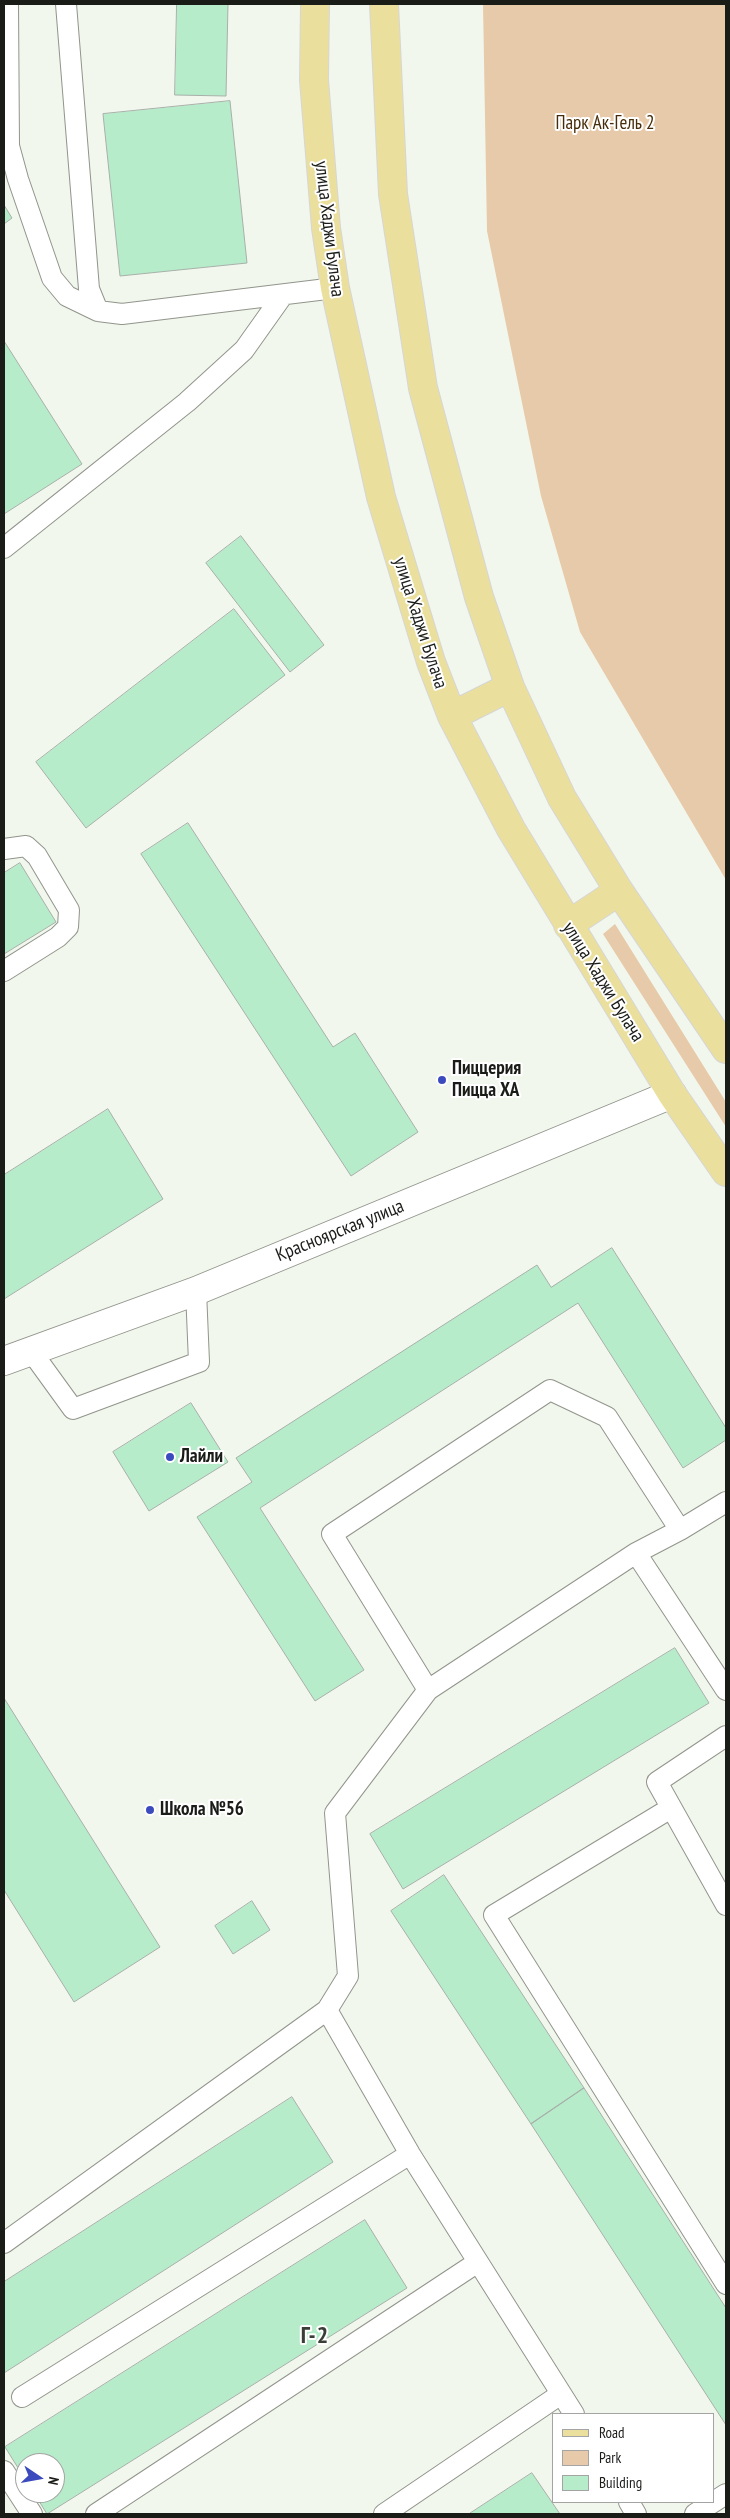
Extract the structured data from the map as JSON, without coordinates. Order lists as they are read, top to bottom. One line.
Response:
{"streets":{"main road":["улица Хаджи Булача"],"street":["Красноярская улица"]},"crossings":[["улица Хаджи Булача","Красноярская улица"]],"districts":["Г-2"],"parks":["Парк Ак-Гель 2"],"places":["Пиццерия Пицца ХА","Лайли","Школа №56"],"legend":["Road","Park","Building"],"north":"right"}
